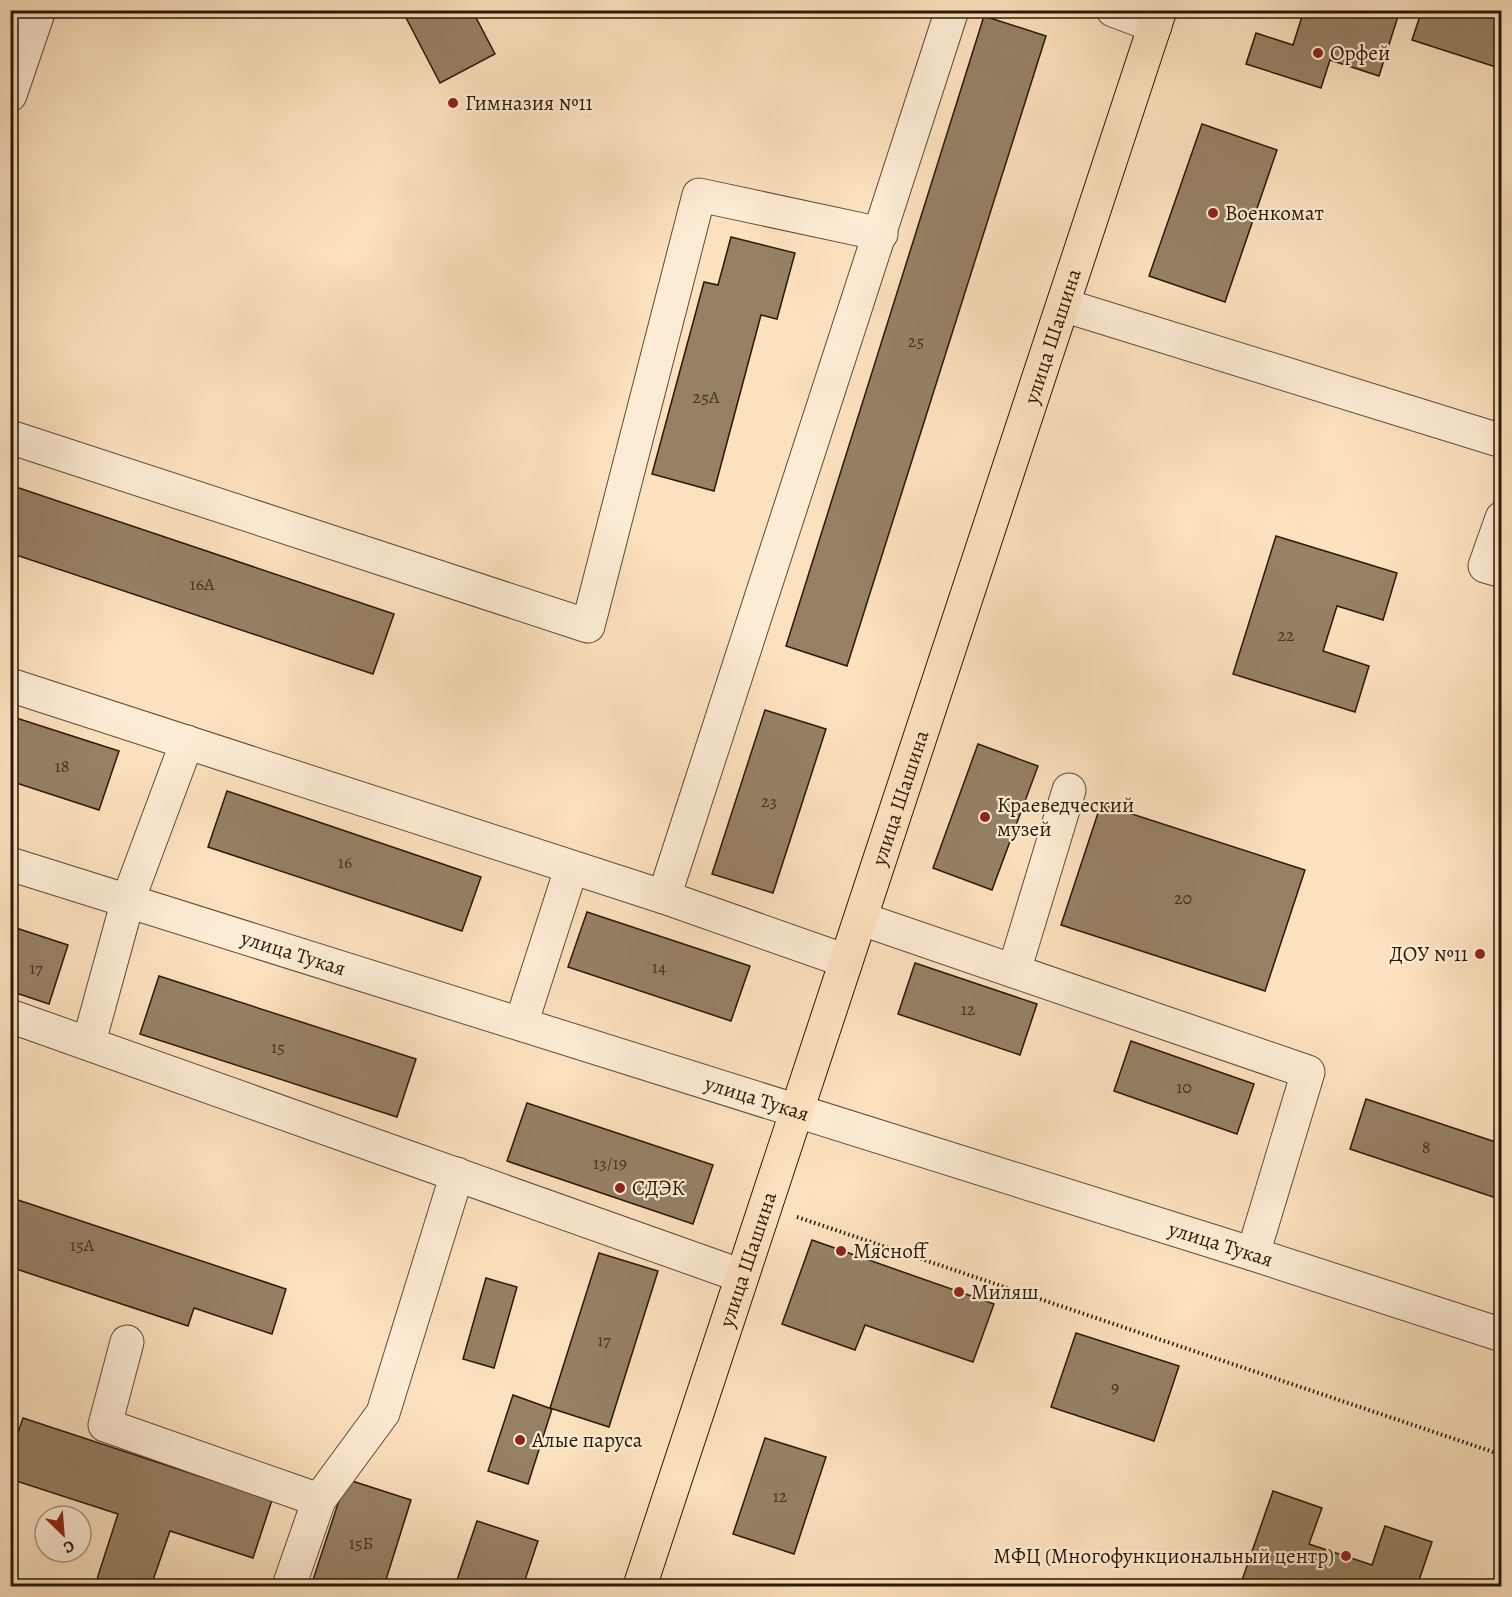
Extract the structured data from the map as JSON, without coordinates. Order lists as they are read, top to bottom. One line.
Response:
{"streets":{"main road":["улица Шашина"],"street":["улица Тукая"]},"crossings":[["улица Шашина","улица Тукая"]],"places":["Орфей","Гимназия №11","Военкомат","Краеведческий музей","ДОУ №11","СДЭК","Мясноff","Миляш","Алые паруса","МФЦ (Многофункциональный центр)"],"house_numbers":["25","25А","16А","22","18","23","16","20","14","17","12","15","10","8","13/19","15А","17","9","12","15Б"],"north":"bottom right"}
